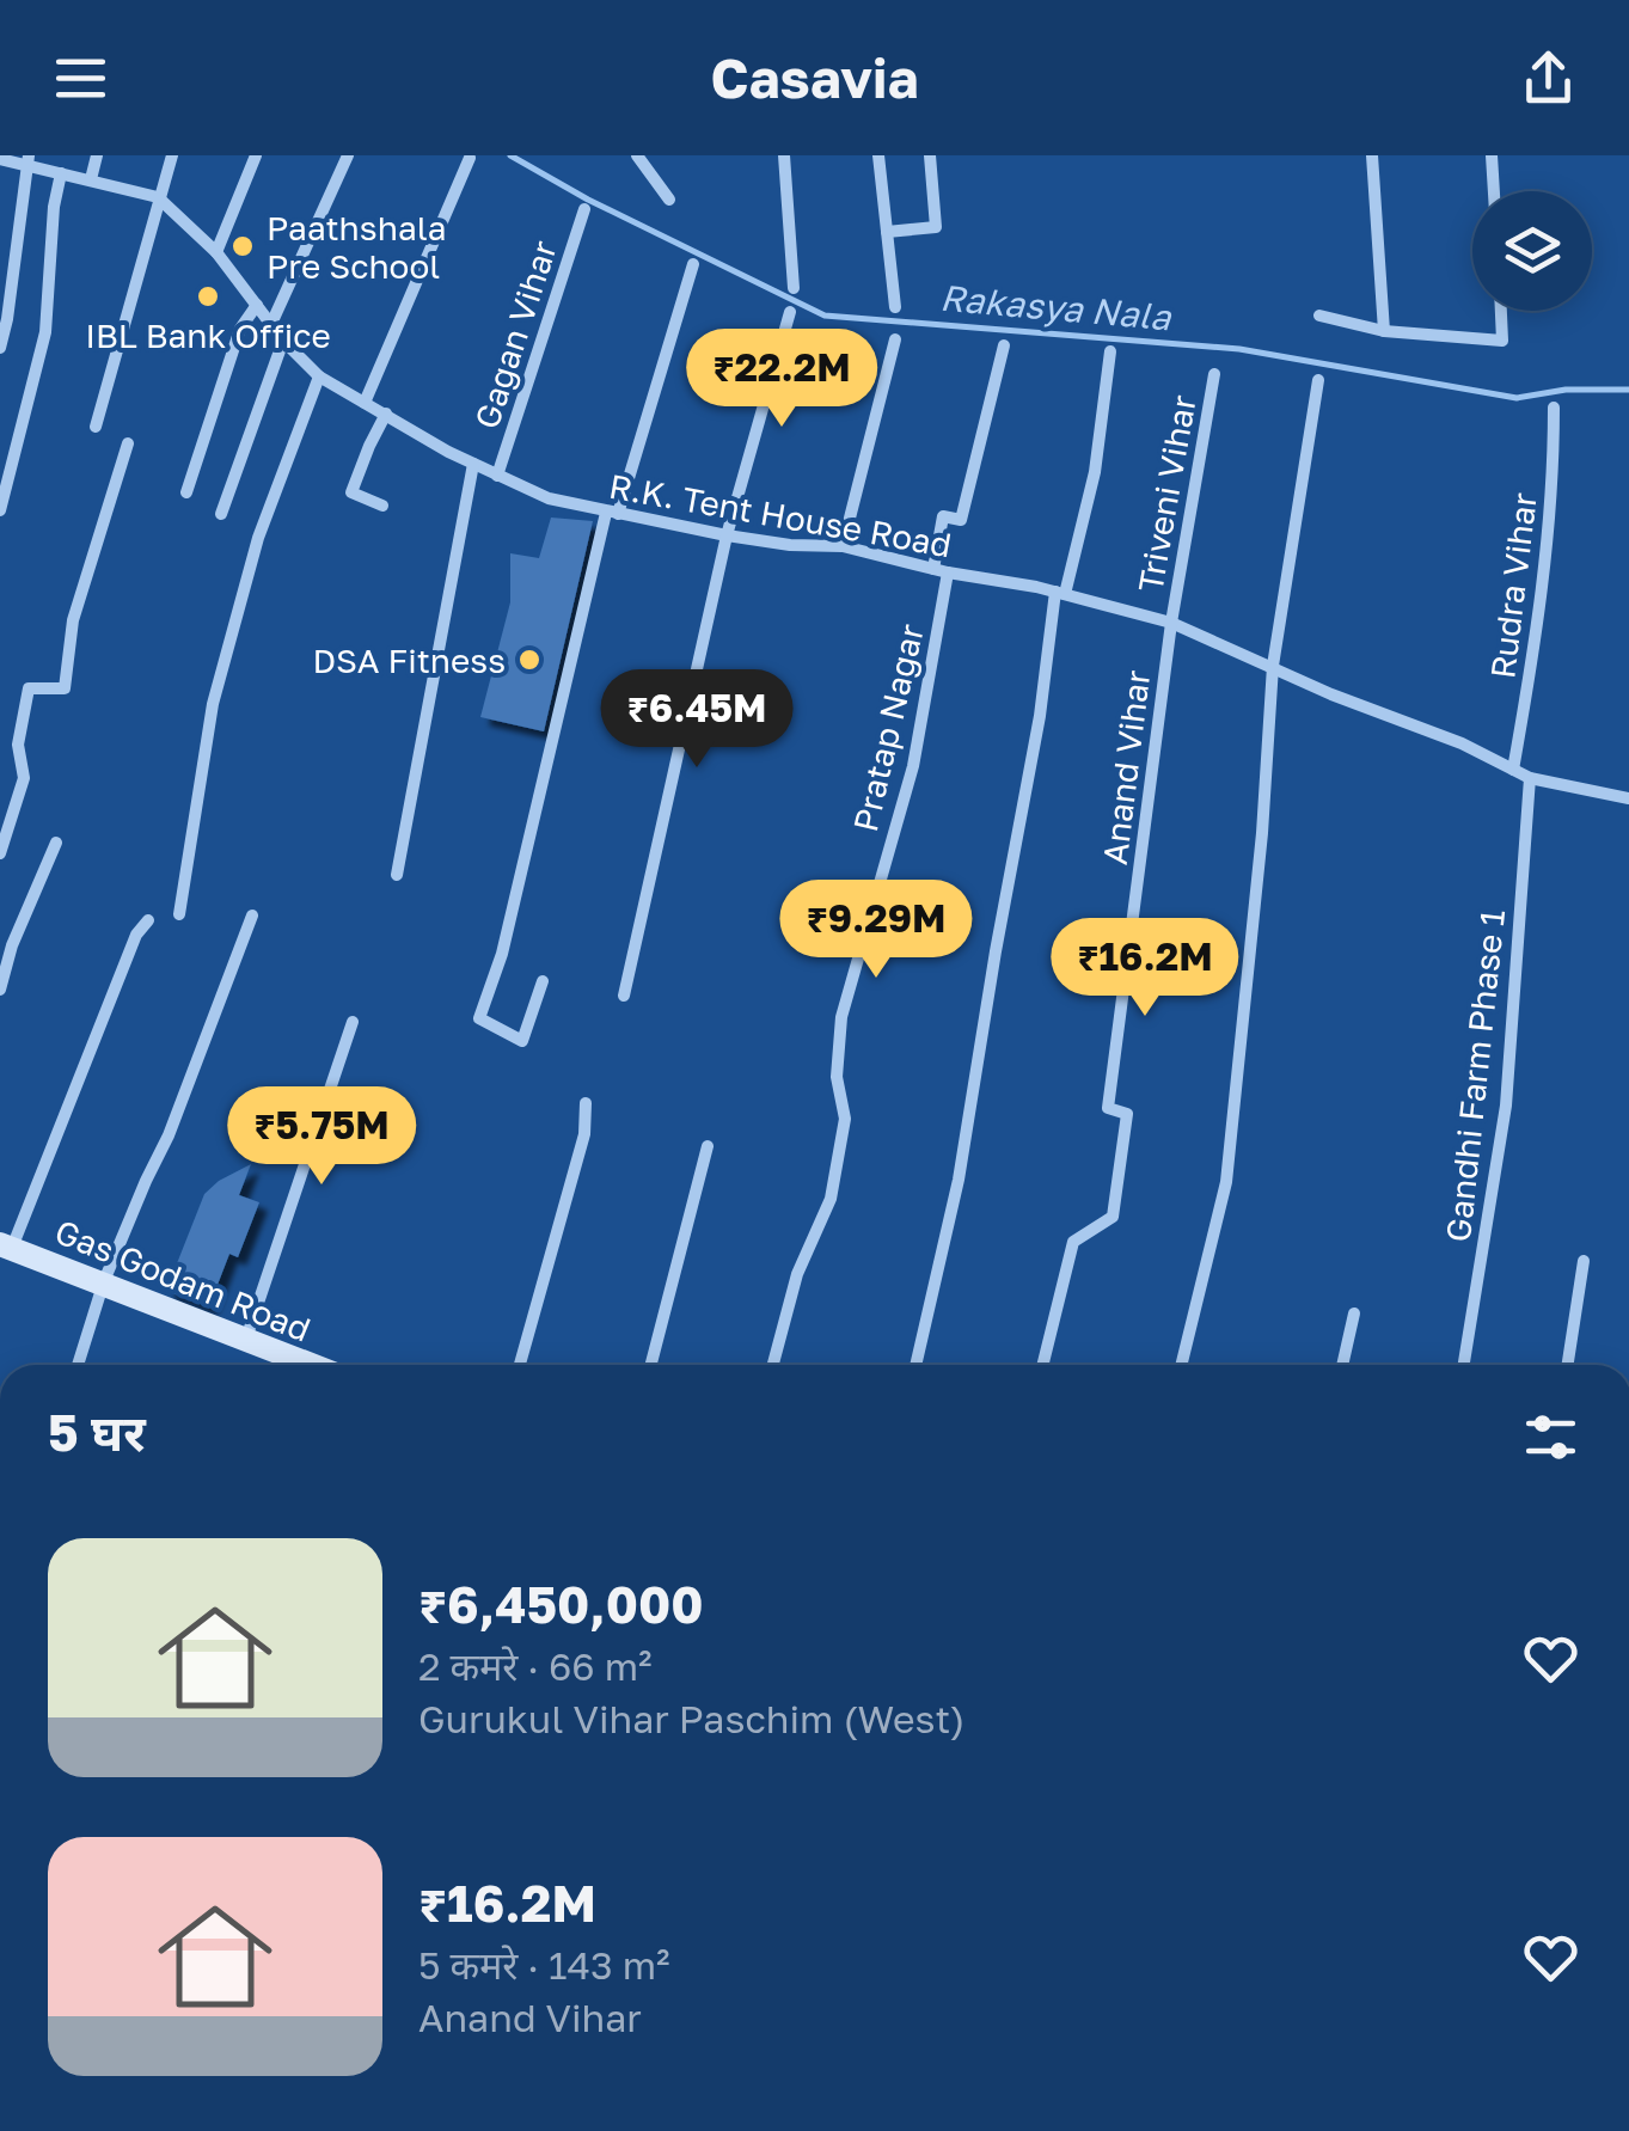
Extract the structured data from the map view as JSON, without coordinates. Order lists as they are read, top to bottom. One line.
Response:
{"streets":{"main road":["Gas Godam Road"],"street":["Gagan Vihar","Triveni Vihar","R.K. Tent House Road","Rudra Vihar","Pratap Nagar","Anand Vihar","Gandhi Farm Phase 1"]},"crossings":[["Gagan Vihar","R.K. Tent House Road"],["Triveni Vihar","R.K. Tent House Road"],["Triveni Vihar","Anand Vihar"],["R.K. Tent House Road","Rudra Vihar"],["R.K. Tent House Road","Pratap Nagar"],["R.K. Tent House Road","Anand Vihar"],["R.K. Tent House Road","Gandhi Farm Phase 1"]],"water":["Rakasya Nala"],"places":["Paathshala Pre School","IBL Bank Office","DSA Fitness"],"page":{"header":"Casavia","price":["₹22.2M","₹6.45M","₹9.29M","₹16.2M","₹5.75M"],"heading":"5 घर","list":[{"name":"₹6,450,000","note":"2 कमरे · 66 m² · Gurukul Vihar Paschim (West)"},{"name":"₹16.2M","note":"5 कमरे · 143 m² · Anand Vihar"}]}}
